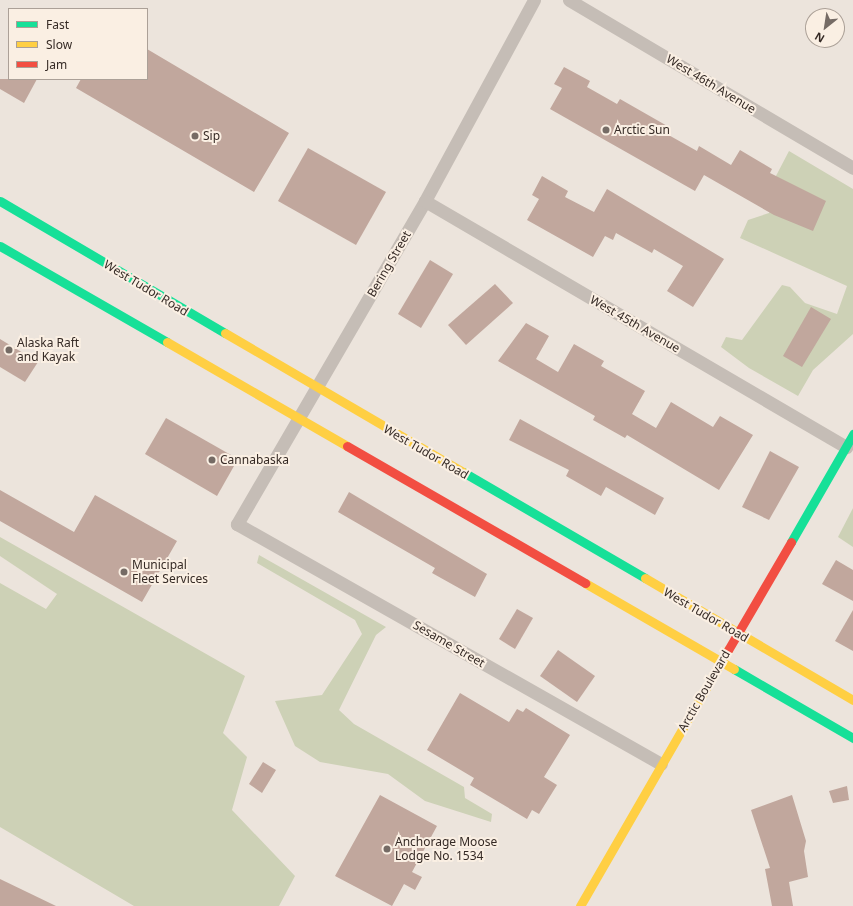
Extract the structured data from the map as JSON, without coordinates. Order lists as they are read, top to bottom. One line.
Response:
{"streets":{"main road":["West Tudor Road","Arctic Boulevard"],"street":["West 46th Avenue","Bering Street","West 45th Avenue","Sesame Street"]},"crossings":[["Bering Street","West Tudor Road"],["Bering Street","West 45th Avenue"],["Bering Street","Sesame Street"],["West Tudor Road","Arctic Boulevard"],["West 45th Avenue","Arctic Boulevard"],["Sesame Street","Arctic Boulevard"]],"places":["Arctic Sun","Sip","Alaska Raft and Kayak","Cannabaska","Municipal Fleet Services","Anchorage Moose Lodge No. 1534"],"legend":["Fast","Slow","Jam"],"north":"bottom left"}
